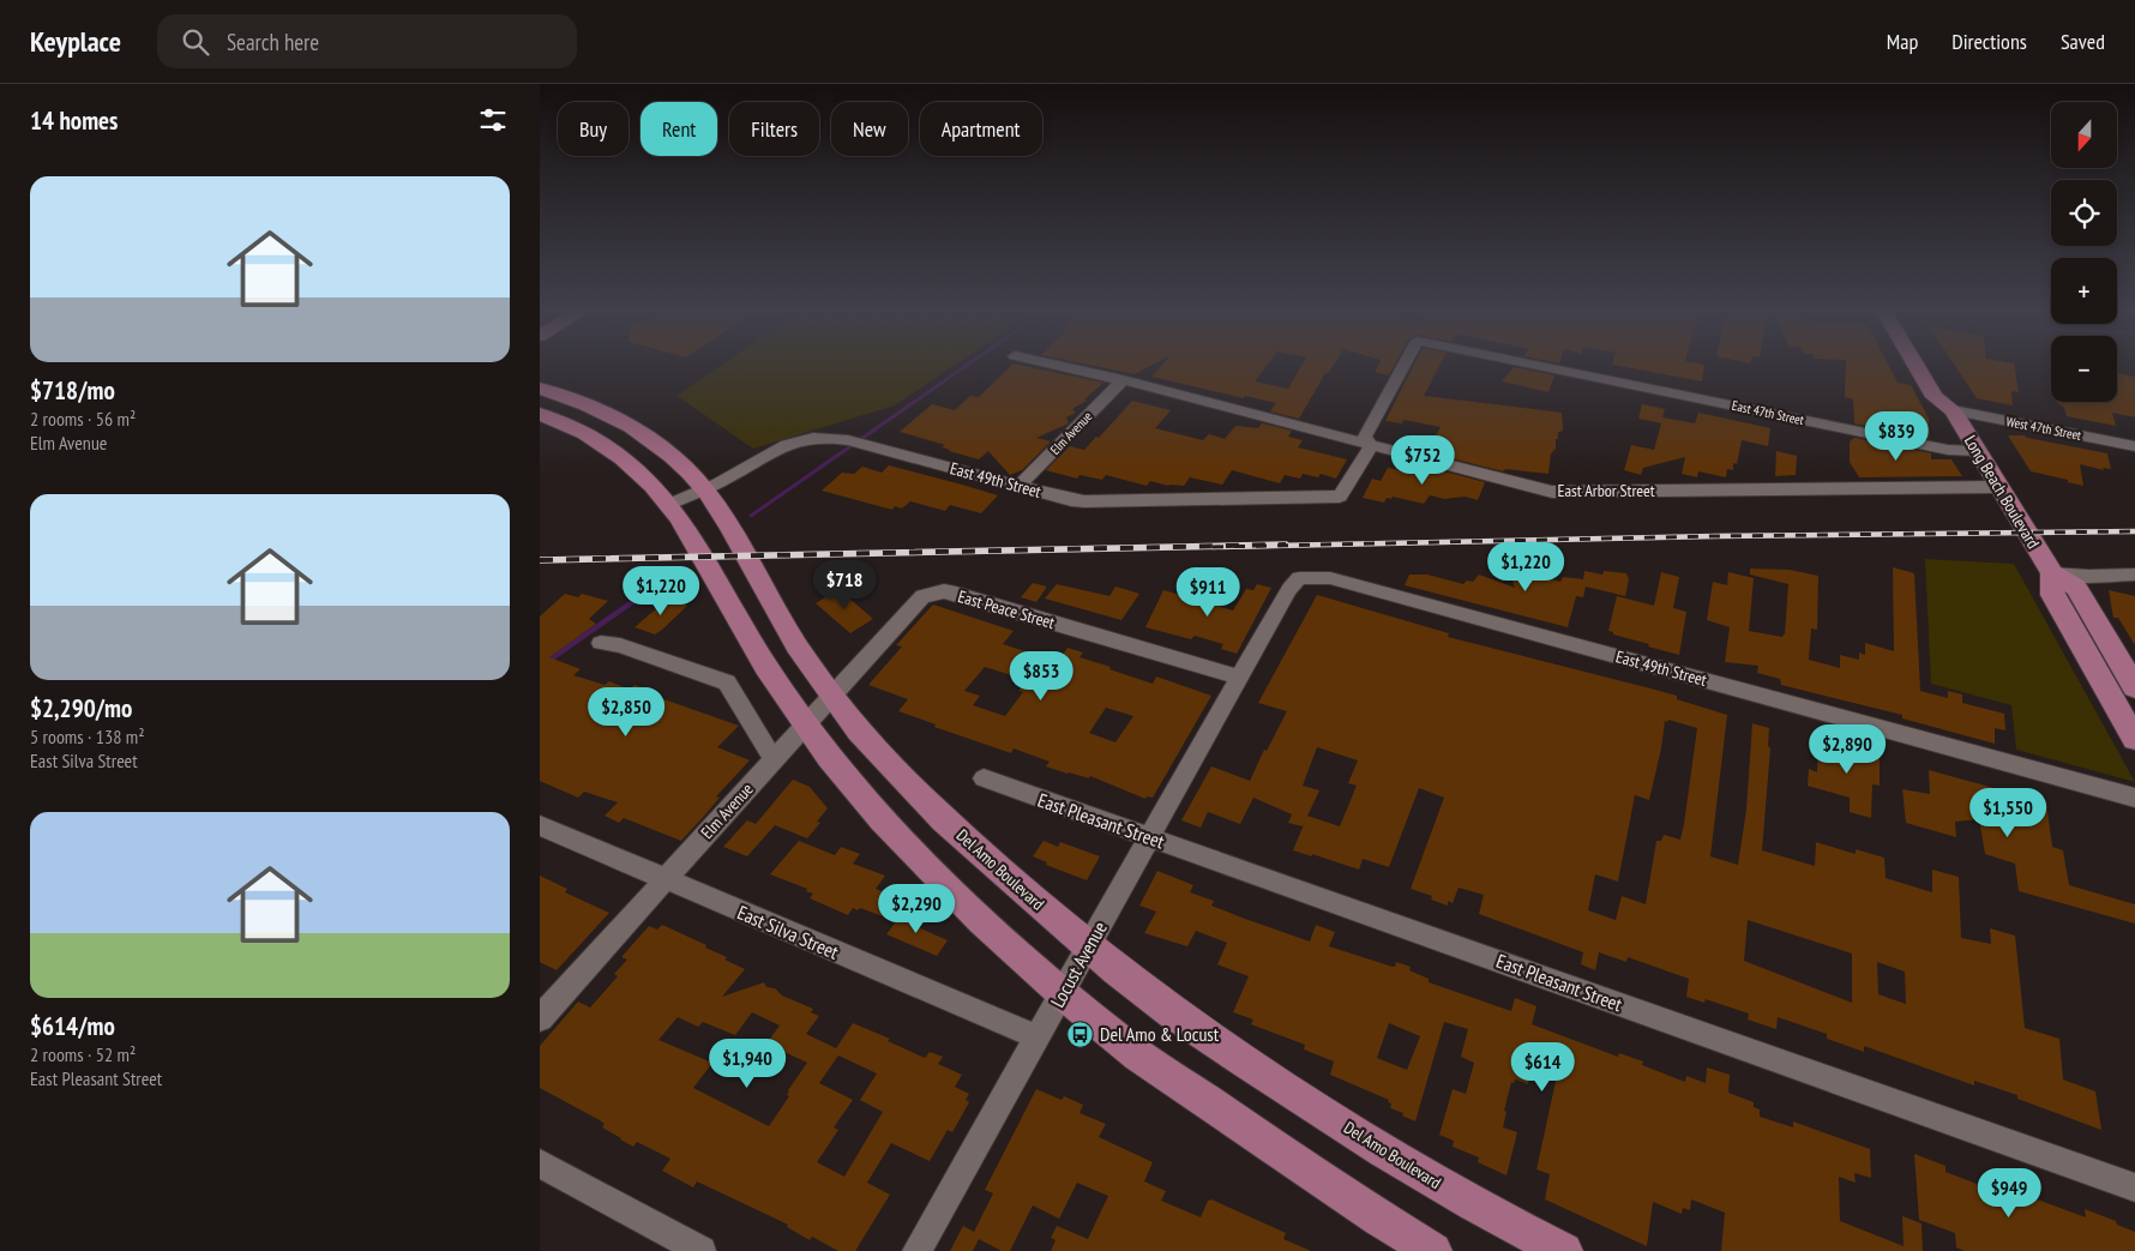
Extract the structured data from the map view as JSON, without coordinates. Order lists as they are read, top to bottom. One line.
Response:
{"streets":{"main road":["Long Beach Boulevard","Del Amo Boulevard"],"street":["East 47th Street","West 47th Street","Elm Avenue","East 49th Street","East Arbor Street","East Peace Street","East Pleasant Street","East Silva Street","Locust Avenue"]},"crossings":[["East 47th Street","Long Beach Boulevard"],["West 47th Street","Long Beach Boulevard"],["Elm Avenue","East 49th Street"],["Elm Avenue","East Arbor Street"],["Elm Avenue","East Peace Street"],["Elm Avenue","Del Amo Boulevard"],["Elm Avenue","East Silva Street"],["East 49th Street","East Arbor Street"],["East 49th Street","East Peace Street"],["East 49th Street","Del Amo Boulevard"],["East 49th Street","Locust Avenue"],["East Arbor Street","Long Beach Boulevard"],["East Peace Street","Locust Avenue"],["East Pleasant Street","Locust Avenue"],["Del Amo Boulevard","Locust Avenue"],["East Silva Street","Locust Avenue"]],"places":{"bus stop":["Del Amo & Locust"]},"north":"bottom","page":{"header":"Keyplace","search":"Search here","nav":["Map","Directions","Saved"],"heading":"14 homes","map_buttons":["+","−"],"chip":["Buy","Rent","Filters","New","Apartment"],"list":[{"name":"$718/mo","note":"2 rooms · 56 m² · Elm Avenue"},{"name":"$2,290/mo","note":"5 rooms · 138 m² · East Silva Street"},{"name":"$614/mo","note":"2 rooms · 52 m² · East Pleasant Street"}],"price":["$839","$752","$1,220","$718","$1,220","$911","$853","$2,850","$2,890","$1,550","$2,290","$1,940","$614","$949"]}}
